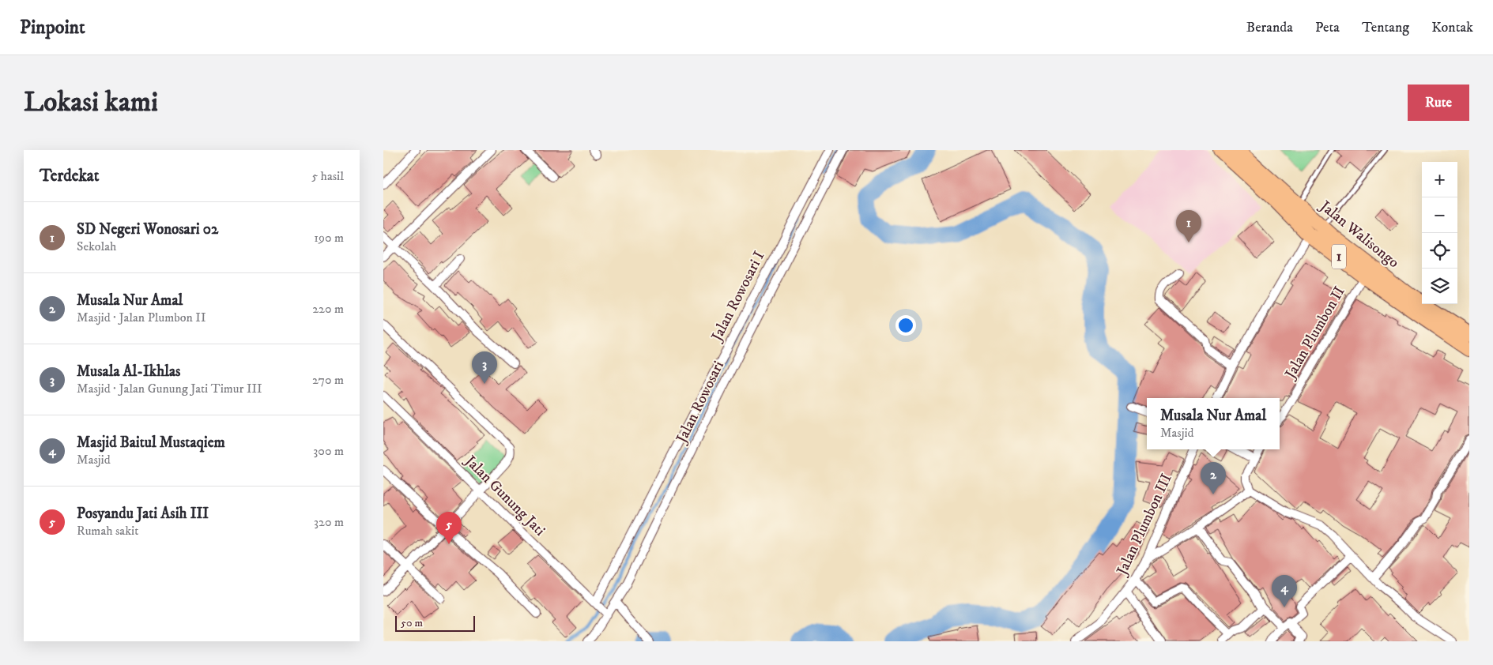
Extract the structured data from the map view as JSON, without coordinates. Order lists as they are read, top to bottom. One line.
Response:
{"streets":{"highway":["Jalan Walisongo","1"],"street":["Jalan Rowosari I","Jalan Plumbon II","Jalan Rowosari","Jalan Gunung Jati","Jalan Plumbon III"]},"crossings":[["Jalan Walisongo","1"],["1","Jalan Plumbon II"],["Jalan Rowosari I","Jalan Gunung Jati"],["Jalan Rowosari","Jalan Gunung Jati"]],"scale_bar":"50 m","page":{"header":"Pinpoint","nav":["Beranda","Peta","Tentang","Kontak"],"buttons":"Rute","title":"Lokasi kami","heading":["Terdekat","5 hasil"],"map_buttons":["+","−"],"list":[{"mark":"1","name":"SD Negeri Wonosari 02","note":"Sekolah","value":"190 m"},{"mark":"2","name":"Musala Nur Amal","note":"Masjid · Jalan Plumbon II","value":"220 m"},{"mark":"3","name":"Musala Al-Ikhlas","note":"Masjid · Jalan Gunung Jati Timur III","value":"270 m"},{"mark":"4","name":"Masjid Baitul Mustaqiem","note":"Masjid","value":"300 m"},{"mark":"5","name":"Posyandu Jati Asih III","note":"Rumah sakit","value":"320 m"}],"pins":["1","3","2","5","4"],"popup":["Musala Nur Amal","Masjid"],"scale":"50 m"}}
